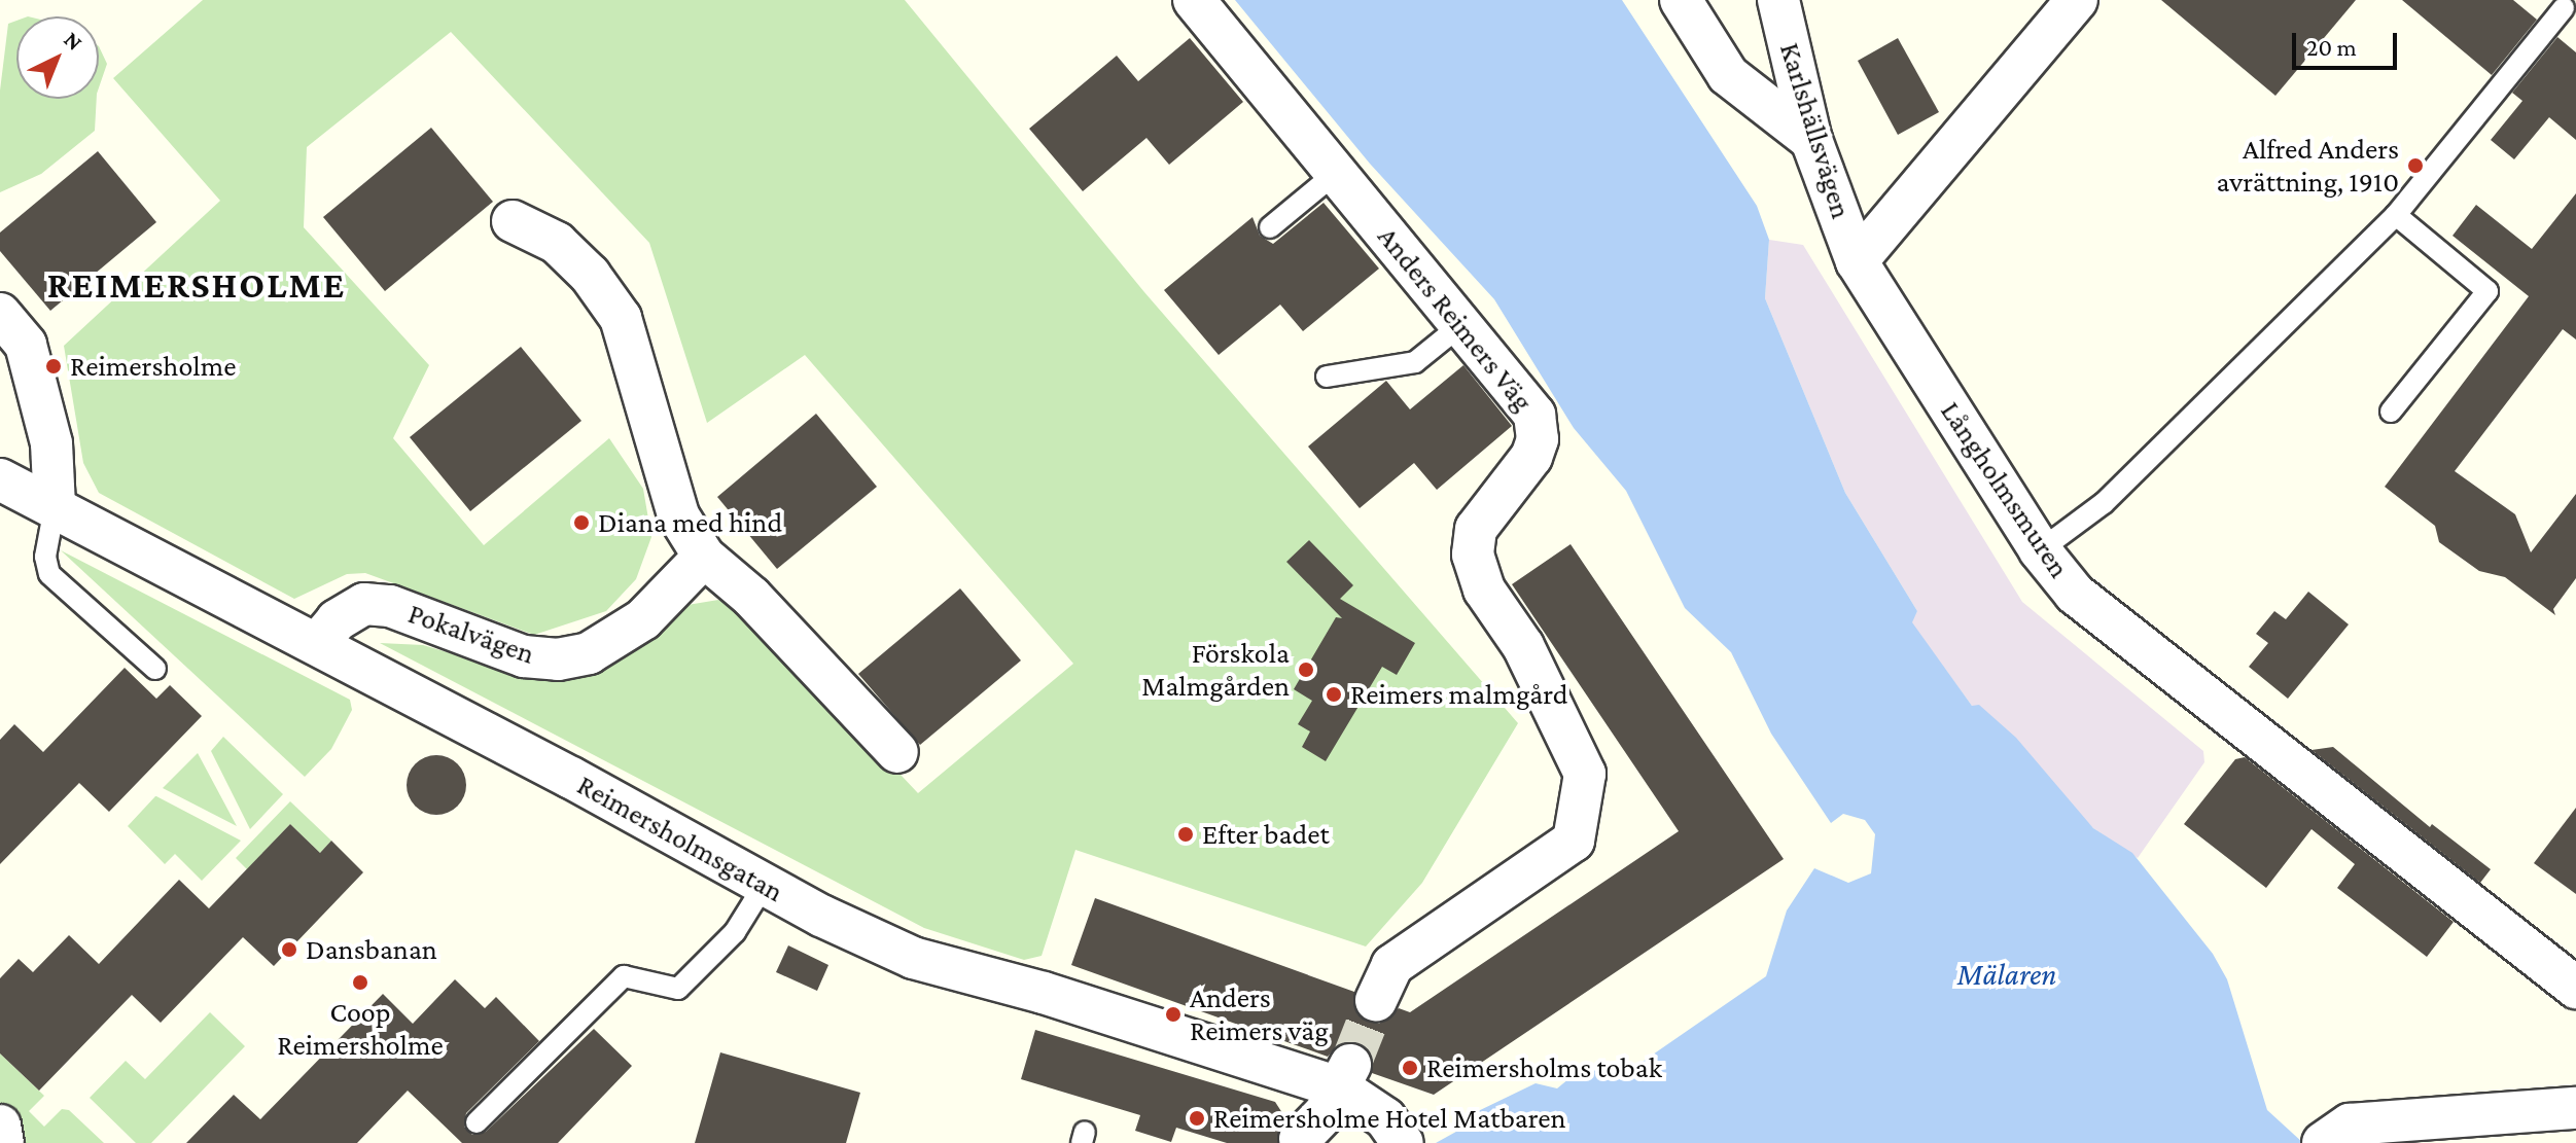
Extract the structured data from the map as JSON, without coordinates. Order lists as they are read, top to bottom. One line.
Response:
{"streets":{"street":["Karlshällsvägen","Anders Reimers Väg","Långholmsmuren","Pokalvägen","Reimersholmsgatan"]},"crossings":[["Karlshällsvägen","Långholmsmuren"],["Pokalvägen","Reimersholmsgatan"]],"districts":["REIMERSHOLME"],"water":["Mälaren"],"places":["Alfred Anders avrättning, 1910","Reimersholme","Diana med hind","Förskola Malmgården","Reimers malmgård","Efter badet","Dansbanan","Coop Reimersholme","Anders Reimers väg","Reimersholms tobak","Reimersholme Hotel Matbaren"],"scale_bar":"20 m","north":"top right"}
